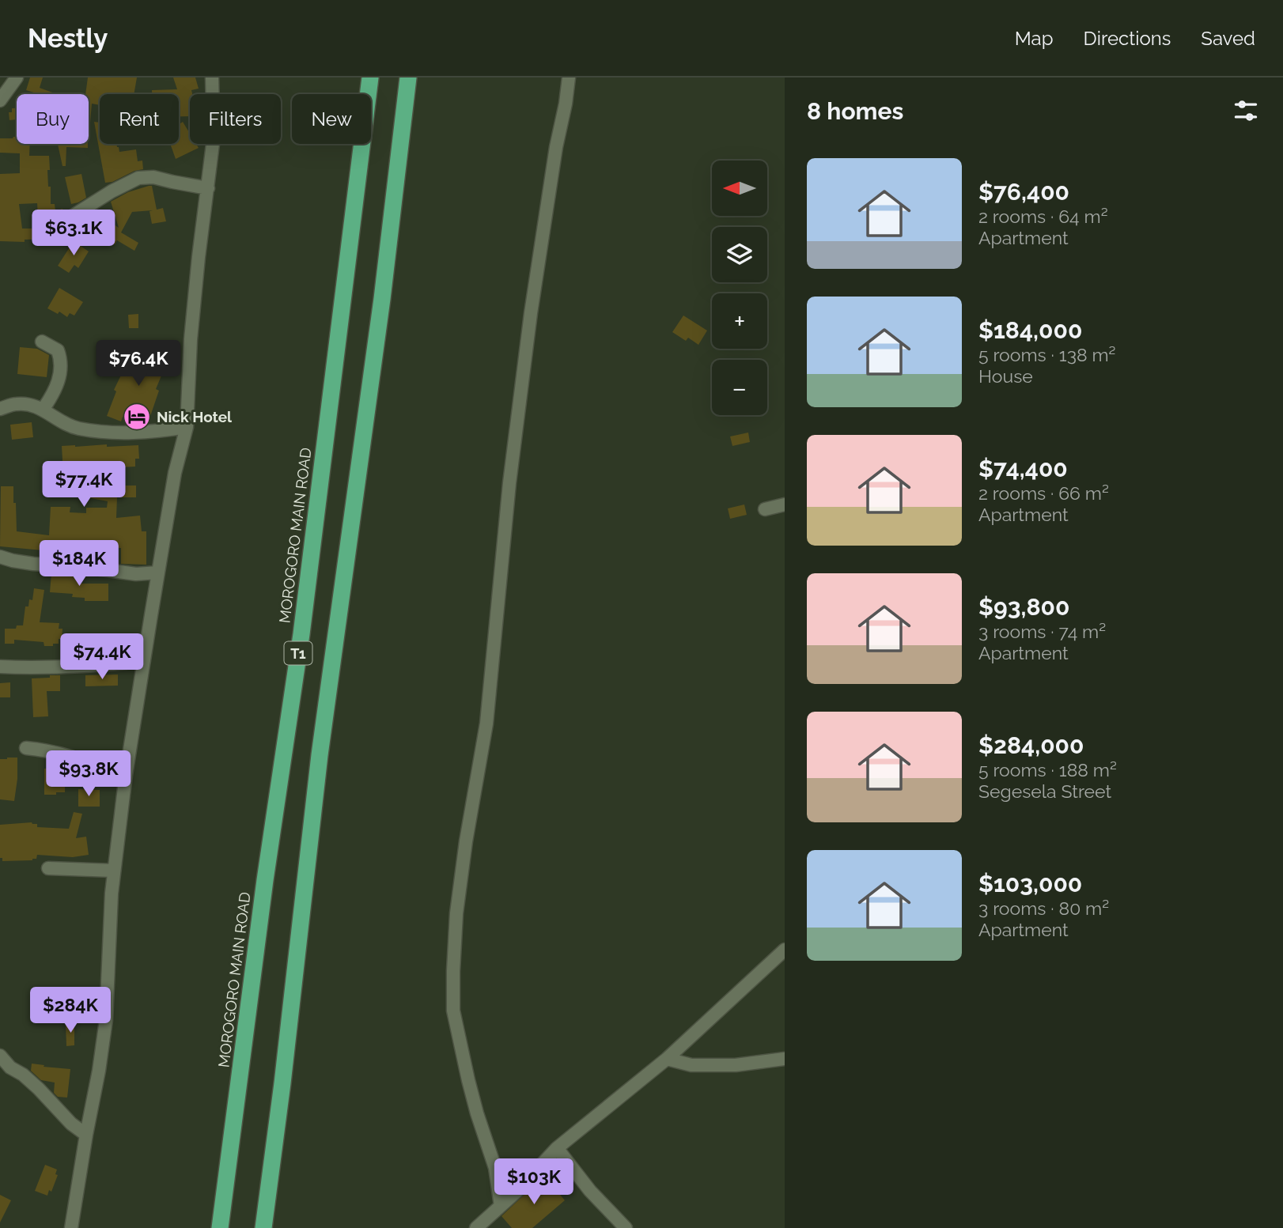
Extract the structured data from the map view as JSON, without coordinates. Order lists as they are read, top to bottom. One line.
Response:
{"streets":{"highway":["MOROGORO MAIN ROAD","T1"]},"places":{"hotel":["Nick Hotel"]},"north":"left","page":{"header":"Nestly","nav":["Map","Directions","Saved"],"heading":"8 homes","chip":["Buy","Rent","Filters","New"],"list":[{"name":"$76,400","note":"2 rooms · 64 m² · Apartment"},{"name":"$184,000","note":"5 rooms · 138 m² · House"},{"name":"$74,400","note":"2 rooms · 66 m² · Apartment"},{"name":"$93,800","note":"3 rooms · 74 m² · Apartment"},{"name":"$284,000","note":"5 rooms · 188 m² · Segesela Street"},{"name":"$103,000","note":"3 rooms · 80 m² · Apartment"}],"map_buttons":["+","−"],"price":["$63.1K","$76.4K","$77.4K","$184K","$74.4K","$93.8K","$284K","$103K"]}}
